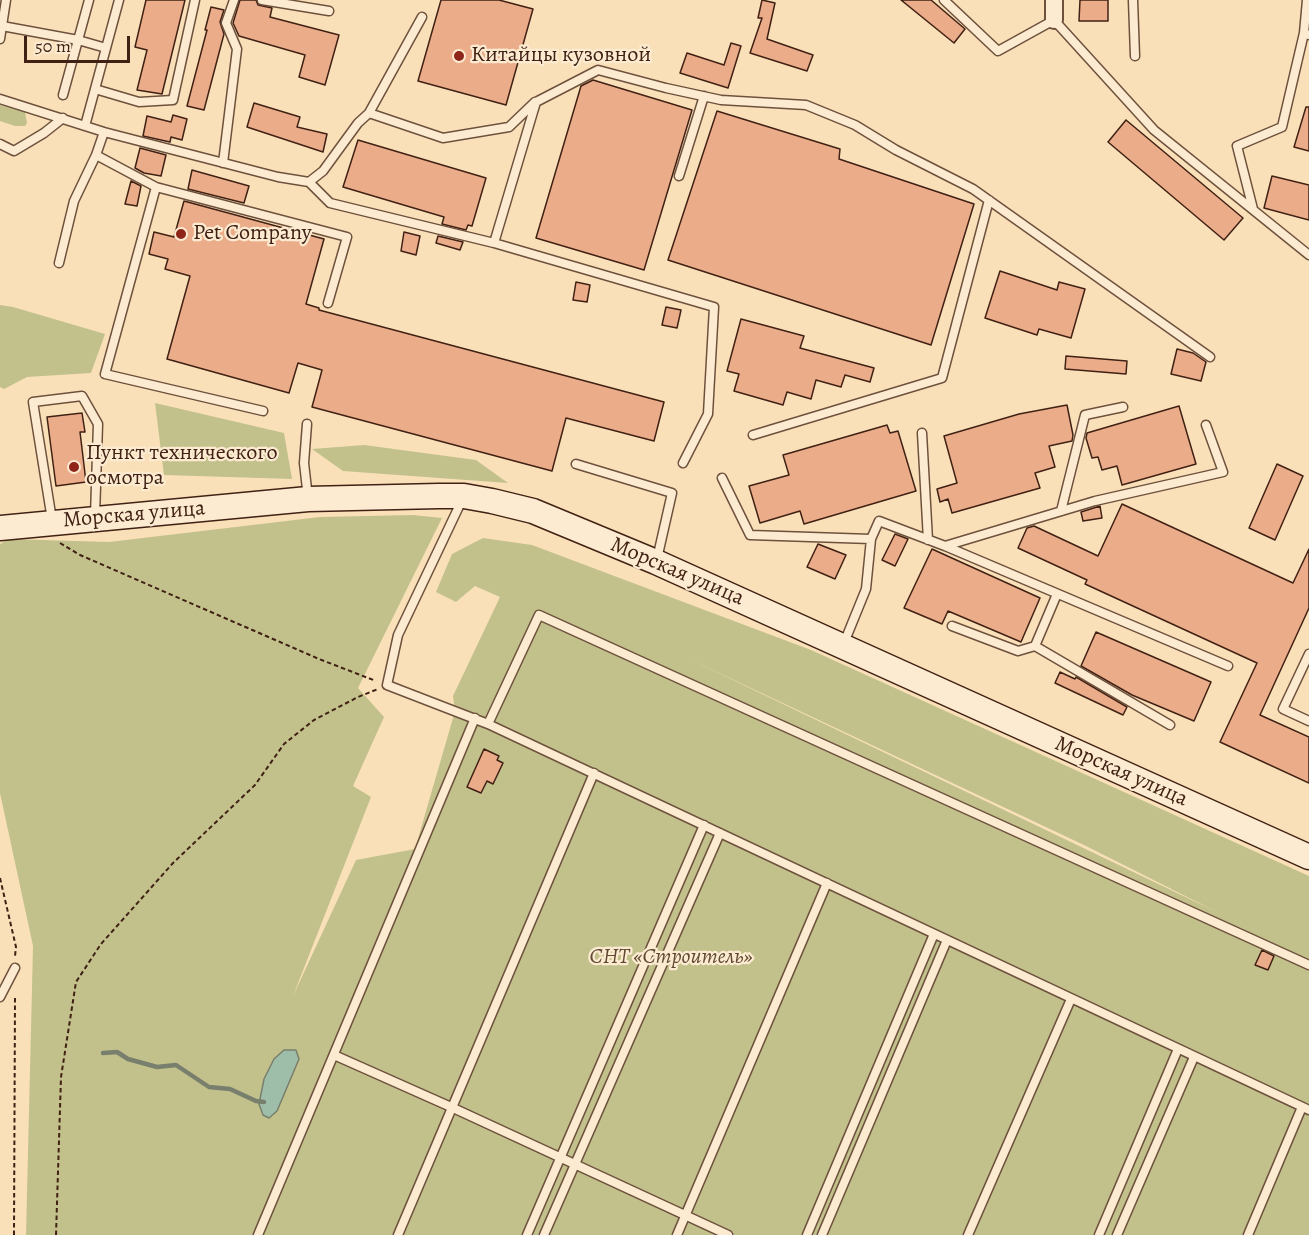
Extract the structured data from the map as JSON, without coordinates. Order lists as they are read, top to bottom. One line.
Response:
{"streets":{"street":["Морская улица"]},"parks":["СНТ «Строитель»"],"places":["Китайцы кузовной","Pet Company","Пункт технического осмотра"],"scale_bar":"50 m"}
